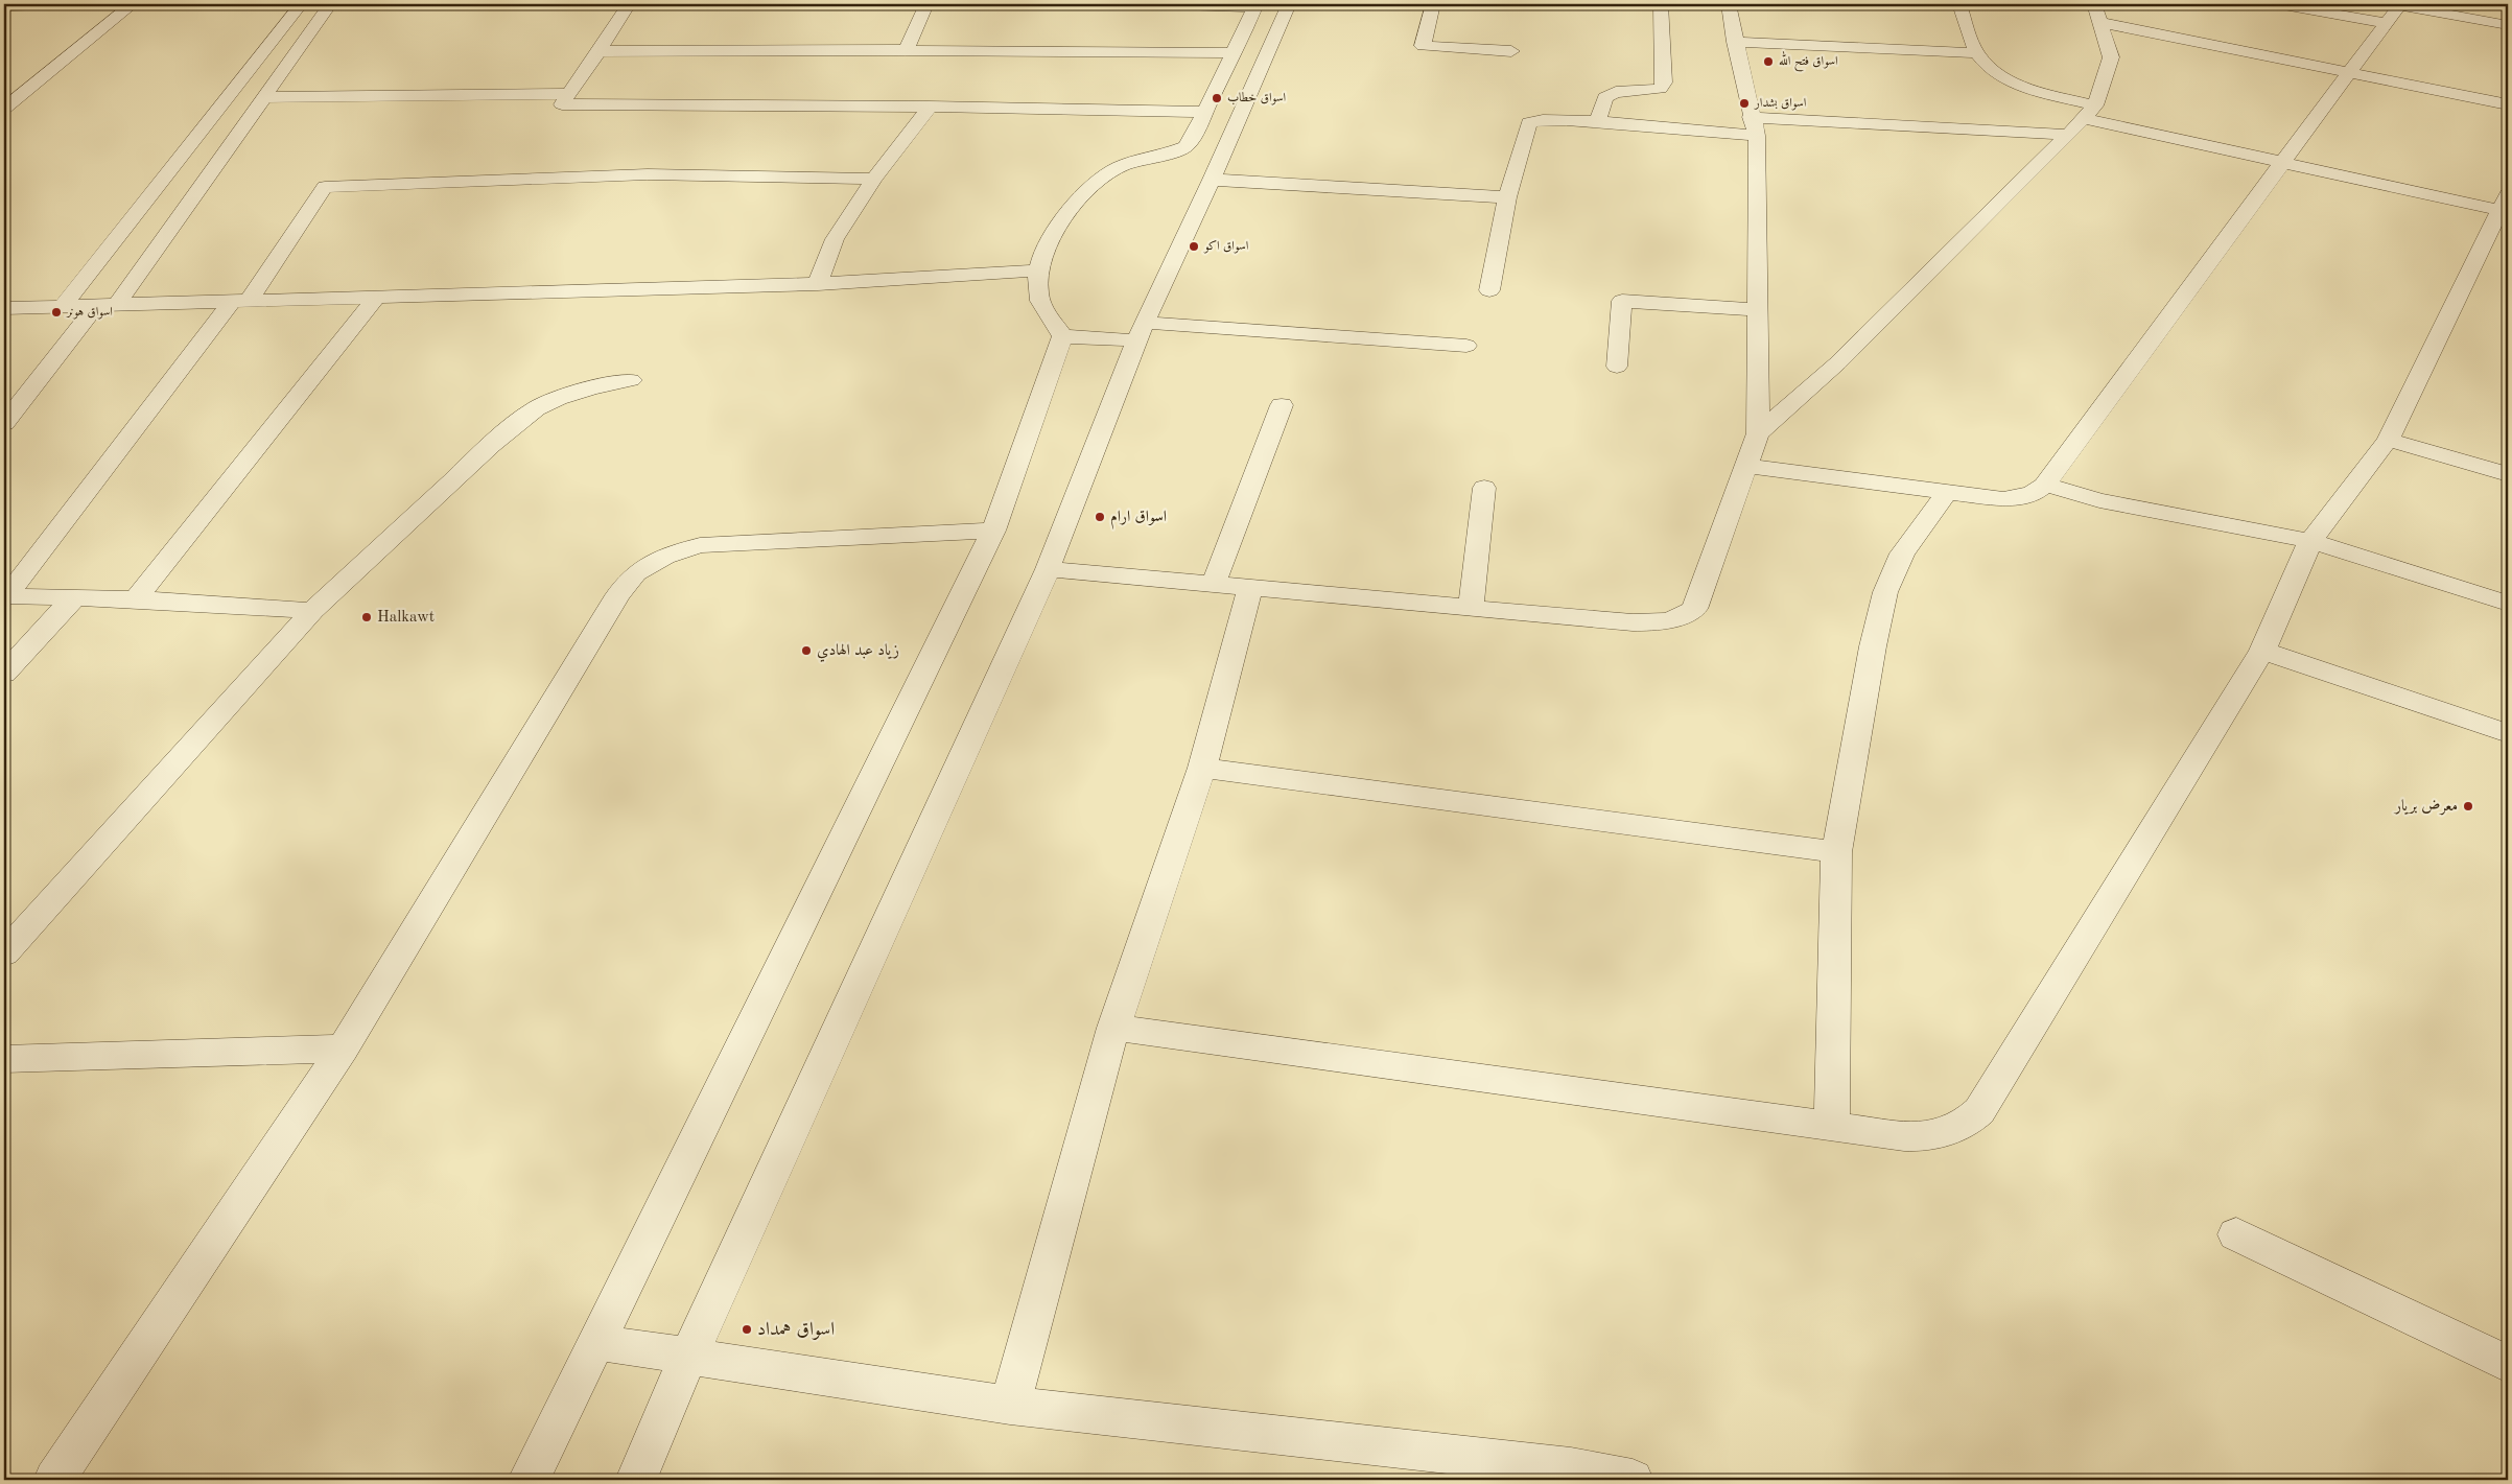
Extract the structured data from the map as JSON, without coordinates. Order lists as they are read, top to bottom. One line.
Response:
{"places":["اسواق فتح الله","اسواق خطاب","اسواق بشدار","اسواق اكو","اسواق هونر","اسواق ارام","Halkawt","زياد عبد الهادي","معرض بريار","اسواق همداد"]}
